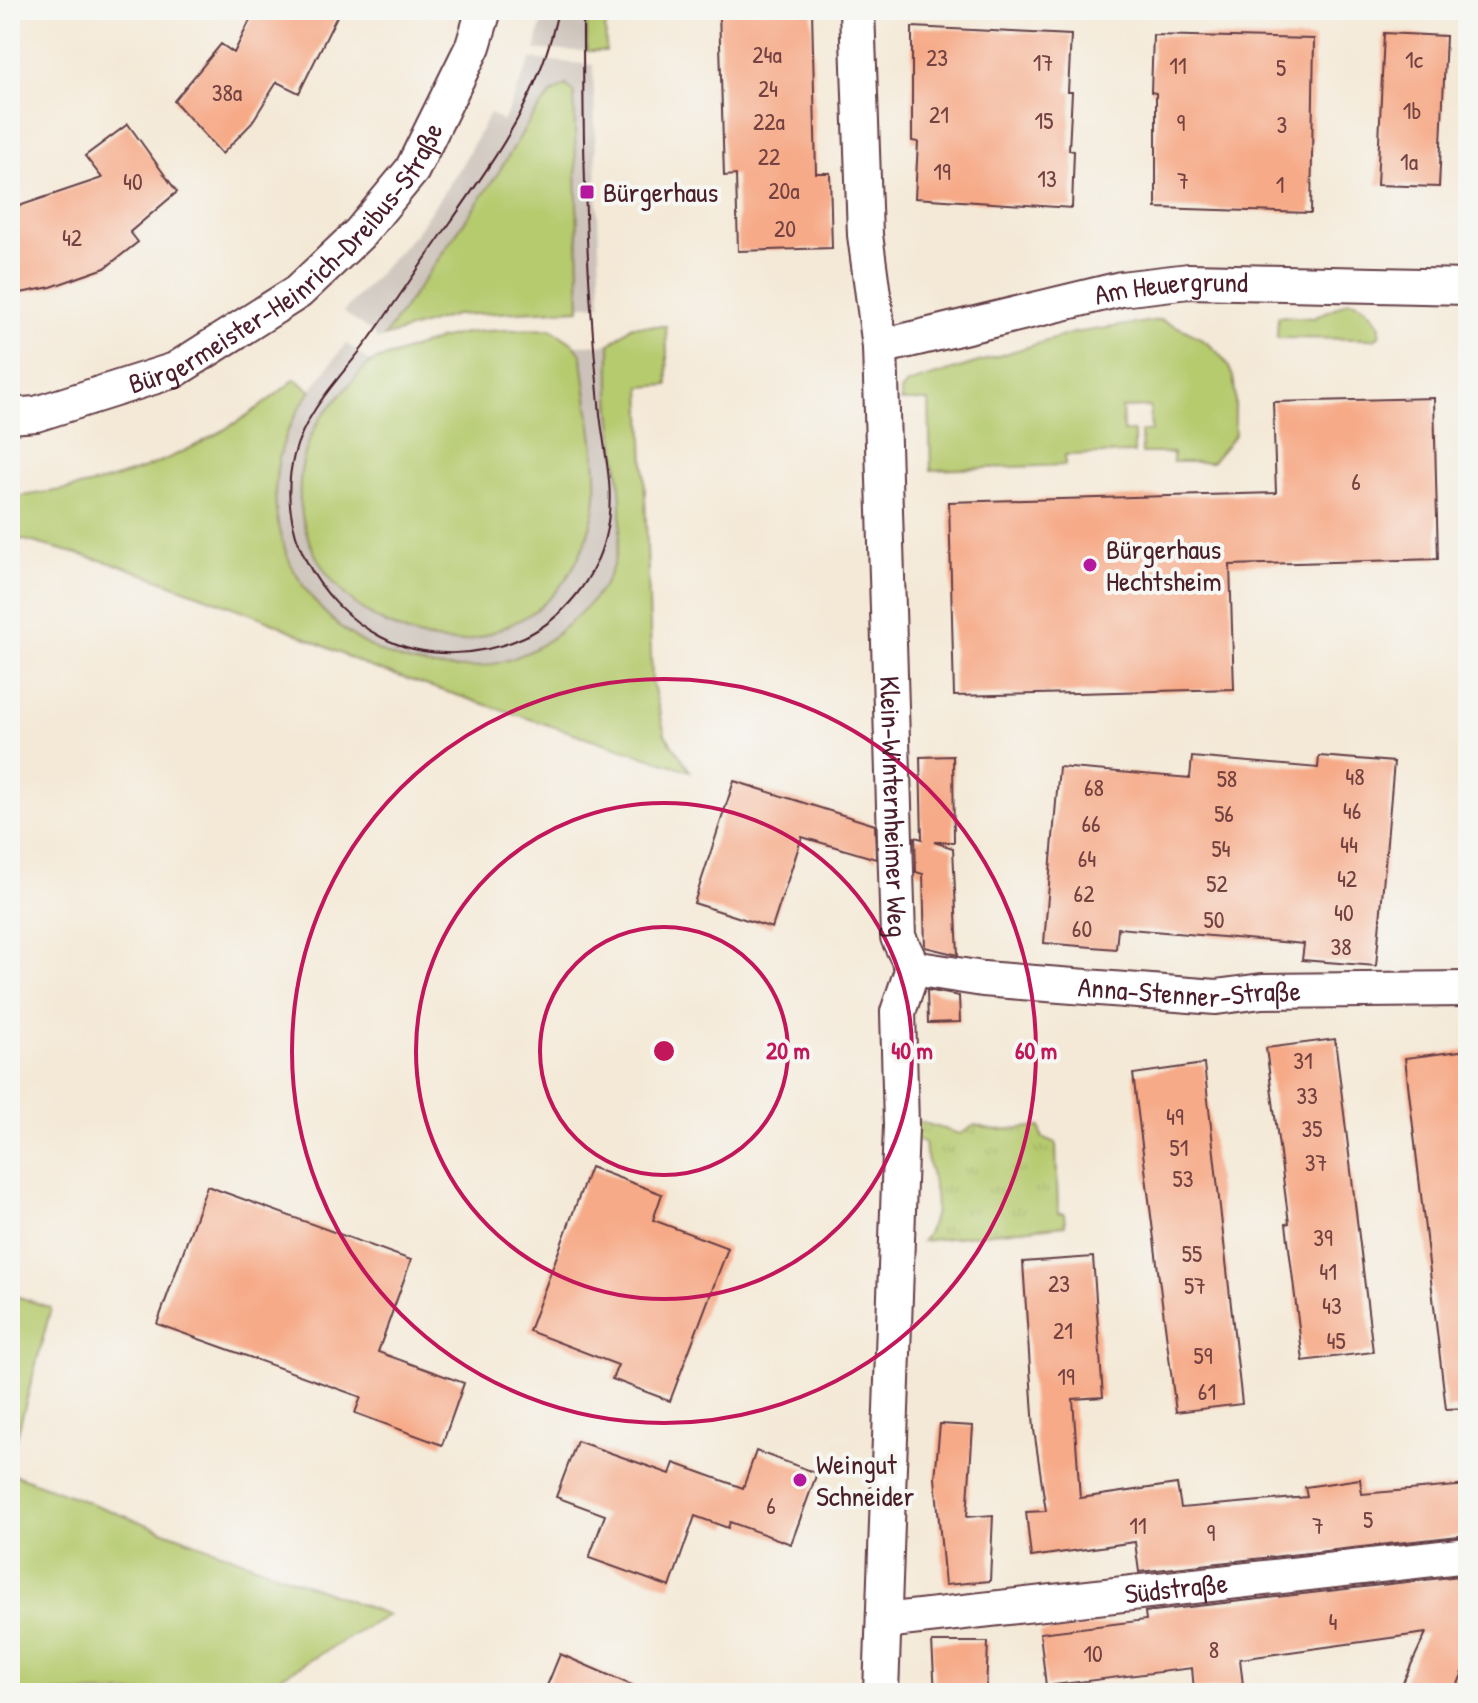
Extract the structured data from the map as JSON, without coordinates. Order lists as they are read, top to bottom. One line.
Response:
{"streets":{"street":["Bürgermeister-Heinrich-Dreibus-Straße","Am Heuergrund","Klein-Winternheimer Weg","Anna-Stenner-Straße","Südstraße"]},"crossings":[["Am Heuergrund","Klein-Winternheimer Weg"],["Klein-Winternheimer Weg","Anna-Stenner-Straße"],["Klein-Winternheimer Weg","Südstraße"]],"places":{"transit":["Bürgerhaus"],"other":["Bürgerhaus Hechtsheim","Weingut Schneider"]},"house_numbers":["24a","23","1c","17","11","5","24","38a","1b","21","15","22a","9","3","22","1a","19","13","7","40","1","20a","20","42","6","48","58","68","46","56","66","44","54","64","42","52","62","40","50","60","38","31","33","49","35","51","37","53","39","55","41","23","57","43","21","45","59","19","61","6","5","11","7","9","4","8","10"],"rings":["20 m","40 m","60 m"]}
